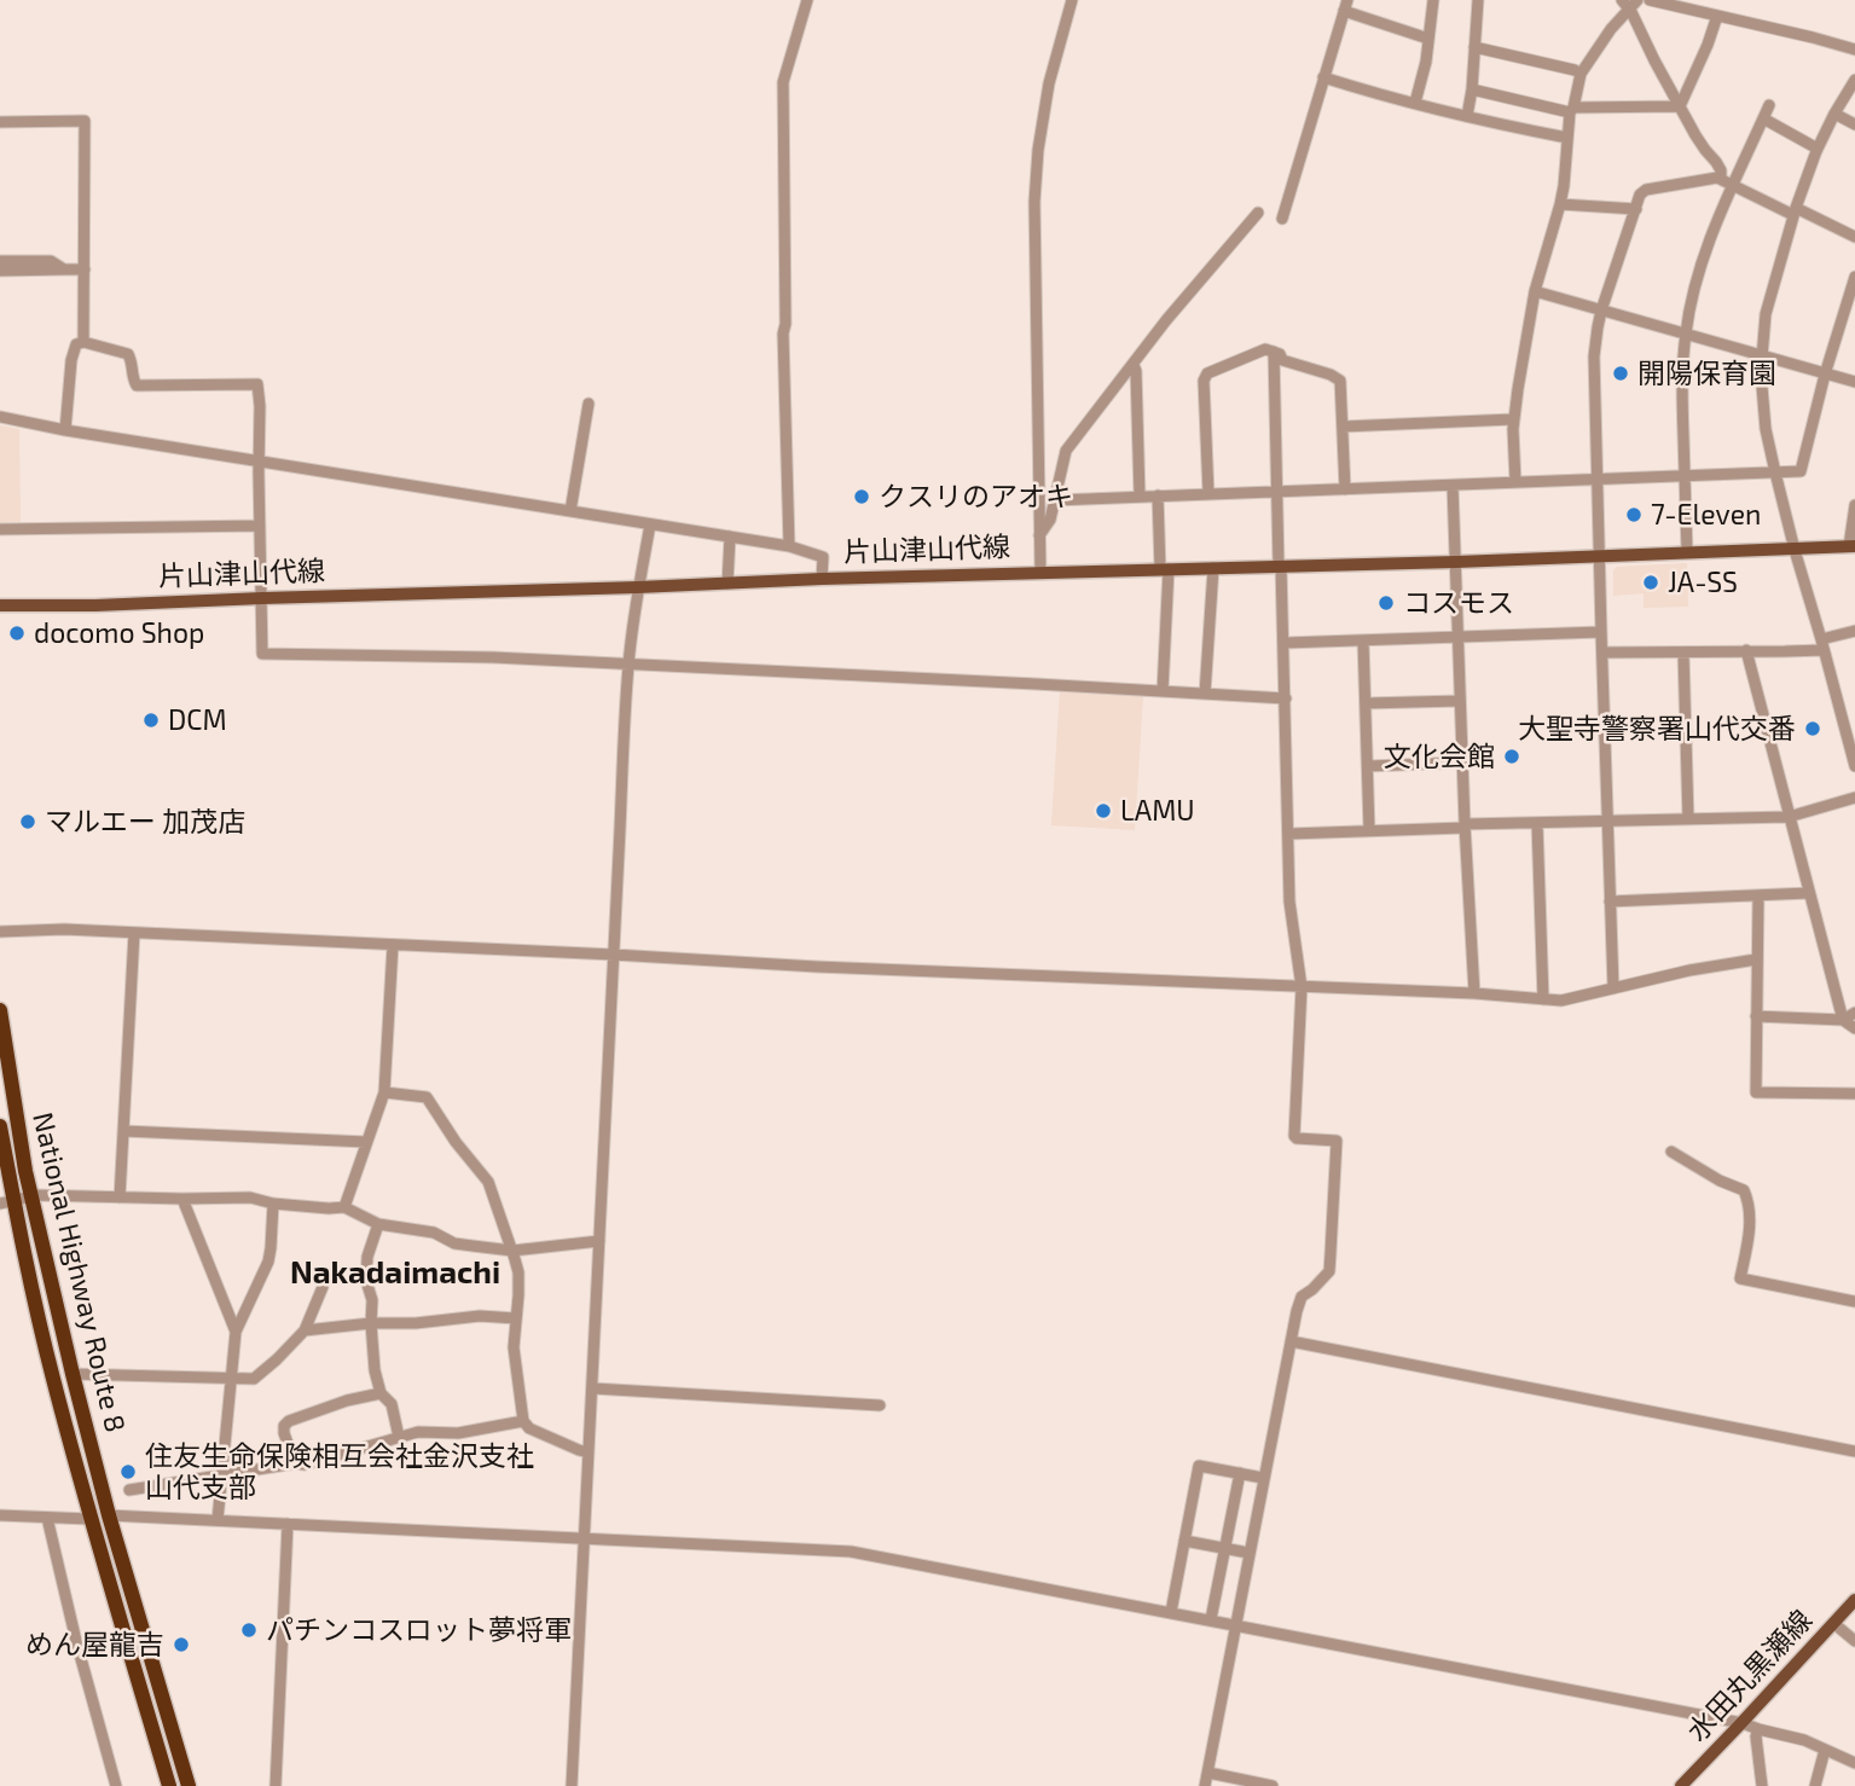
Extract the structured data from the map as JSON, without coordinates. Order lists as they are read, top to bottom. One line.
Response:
{"streets":{"highway":["National Highway Route 8"],"main road":["片山津山代線","水田丸黒瀬線"]},"districts":["Nakadaimachi"],"places":["開陽保育園","クスリのアオキ","7-Eleven","JA-SS","コスモス","docomo Shop","DCM","大聖寺警察署山代交番","文化会館","LAMU","マルエー 加茂店","住友生命保険相互会社金沢支社 山代支部","パチンコスロット夢将軍","めん屋龍吉"]}
